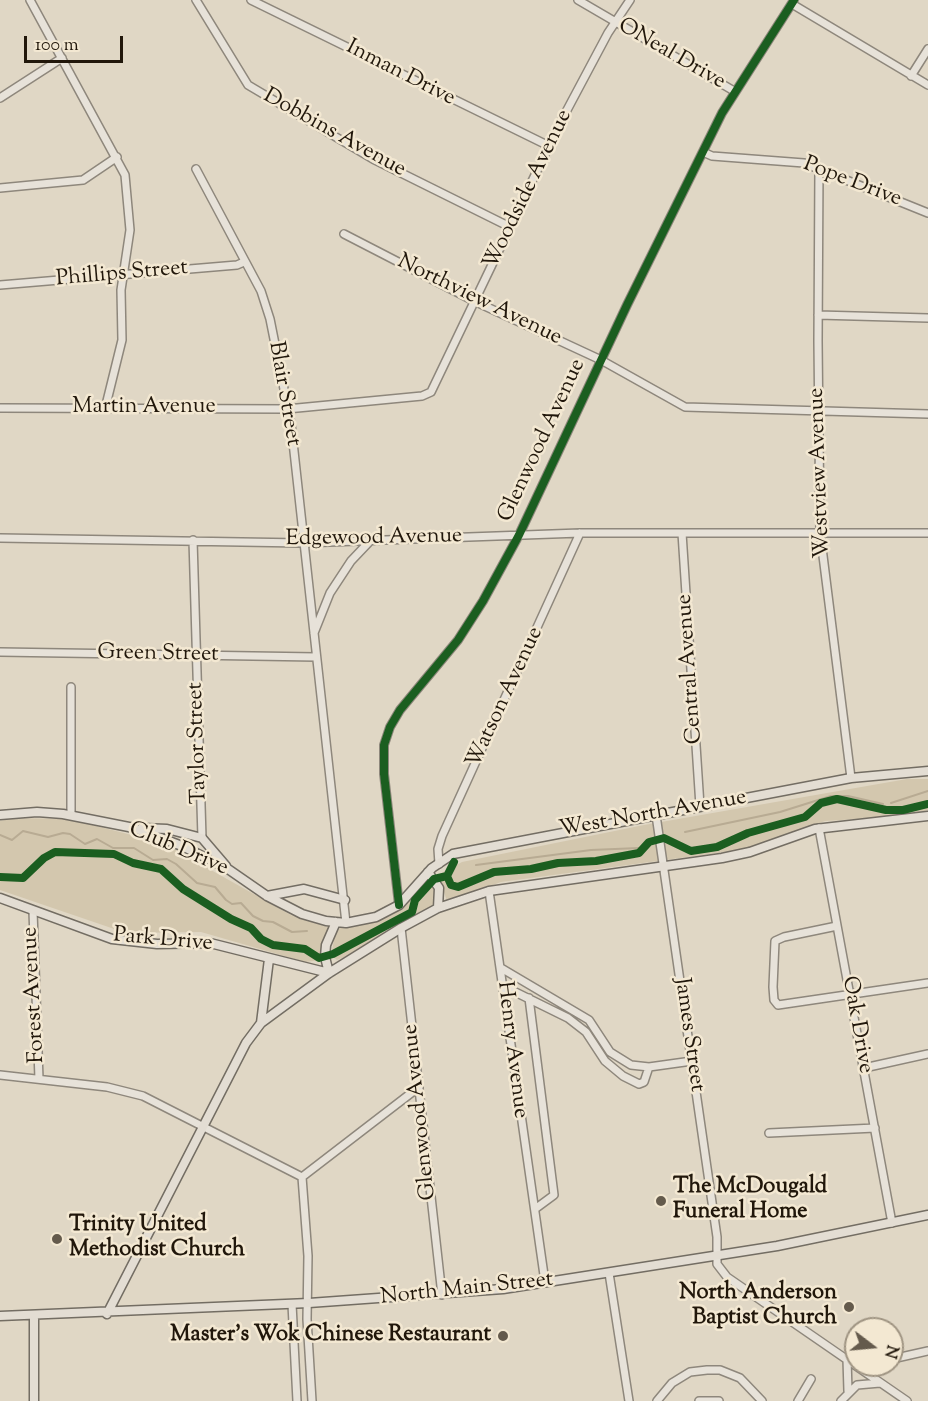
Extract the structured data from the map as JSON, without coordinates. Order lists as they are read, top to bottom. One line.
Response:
{"streets":{"main road":["West North Avenue","Club Drive","Park Drive","North Main Street"],"street":["ONeal Drive","Inman Drive","Dobbins Avenue","Pope Drive","Woodside Avenue","Phillips Street","Northview Avenue","Blair Street","Martin Avenue","Glenwood Avenue","Westview Avenue","Edgewood Avenue","Green Street","Central Avenue","Watson Avenue","Taylor Street","Forest Avenue","Oak Drive","James Street","Henry Avenue"]},"crossings":[["ONeal Drive","Woodside Avenue"],["ONeal Drive","Glenwood Avenue"],["Inman Drive","Woodside Avenue"],["Dobbins Avenue","Woodside Avenue"],["Pope Drive","Glenwood Avenue"],["Pope Drive","Westview Avenue"],["Woodside Avenue","Northview Avenue"],["Woodside Avenue","Blair Street"],["Woodside Avenue","Martin Avenue"],["Phillips Street","Blair Street"],["Northview Avenue","Glenwood Avenue"],["Northview Avenue","Westview Avenue"],["Blair Street","Martin Avenue"],["Blair Street","Edgewood Avenue"],["Blair Street","Green Street"],["Blair Street","Club Drive"],["Glenwood Avenue","Edgewood Avenue"],["Glenwood Avenue","West North Avenue"],["Glenwood Avenue","North Main Street"],["Westview Avenue","Edgewood Avenue"],["Westview Avenue","West North Avenue"],["Edgewood Avenue","Central Avenue"],["Edgewood Avenue","Watson Avenue"],["Edgewood Avenue","Taylor Street"],["Green Street","Taylor Street"],["Central Avenue","West North Avenue"],["Watson Avenue","West North Avenue"],["West North Avenue","James Street"],["Park Drive","Forest Avenue"],["Oak Drive","North Main Street"],["James Street","North Main Street"],["Henry Avenue","North Main Street"]],"places":["The McDougald Funeral Home","Trinity United Methodist Church","North Anderson Baptist Church","Master's Wok Chinese Restaurant"],"scale_bar":"100 m","north":"right"}
